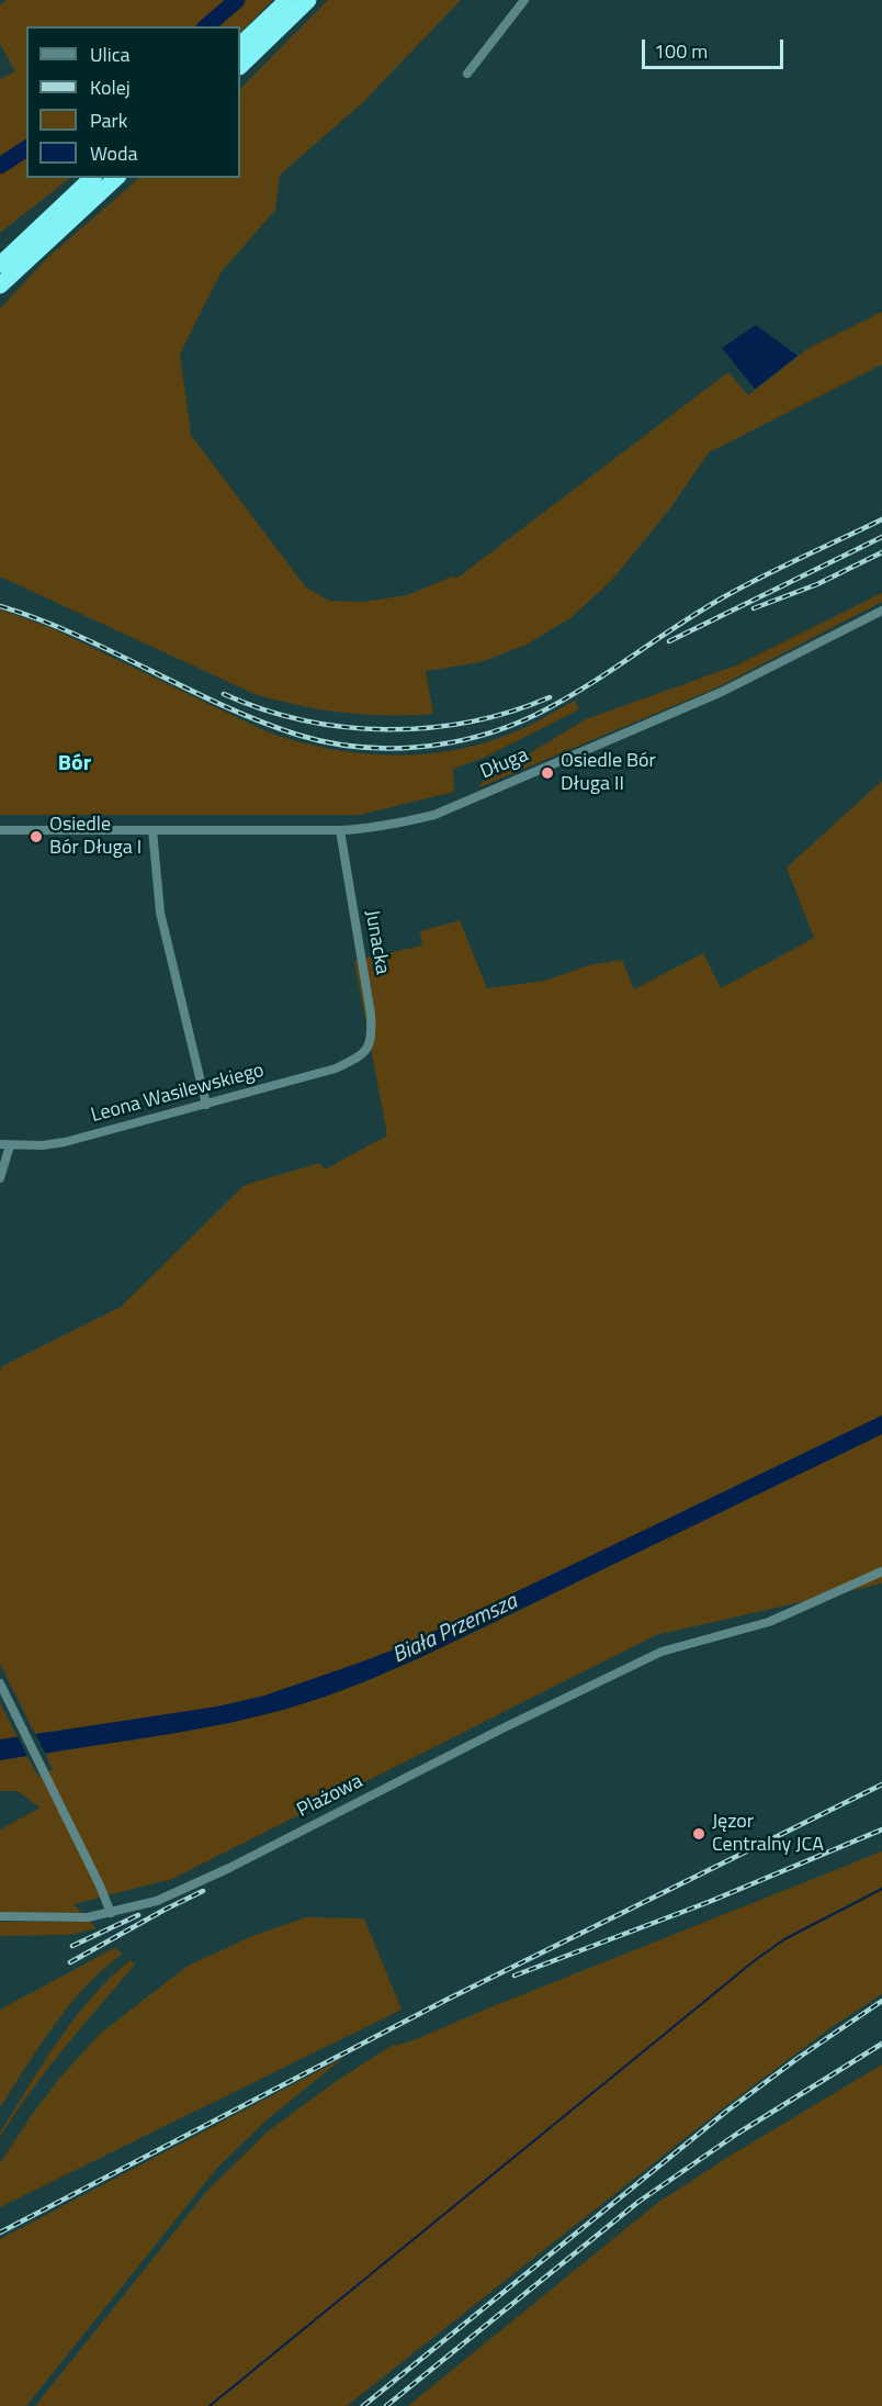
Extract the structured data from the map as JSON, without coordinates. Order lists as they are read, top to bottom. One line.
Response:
{"streets":{"street":["Długa","Junacka","Leona Wasilewskiego","Plażowa"]},"crossings":[["Długa","Junacka"],["Junacka","Leona Wasilewskiego"]],"districts":["Bór"],"water":["Biała Przemsza"],"places":["Osiedle Bór Długa II","Osiedle Bór Długa I","Jęzor Centralny JCA"],"legend":["Ulica","Kolej","Park","Woda"],"scale_bar":"100 m"}
